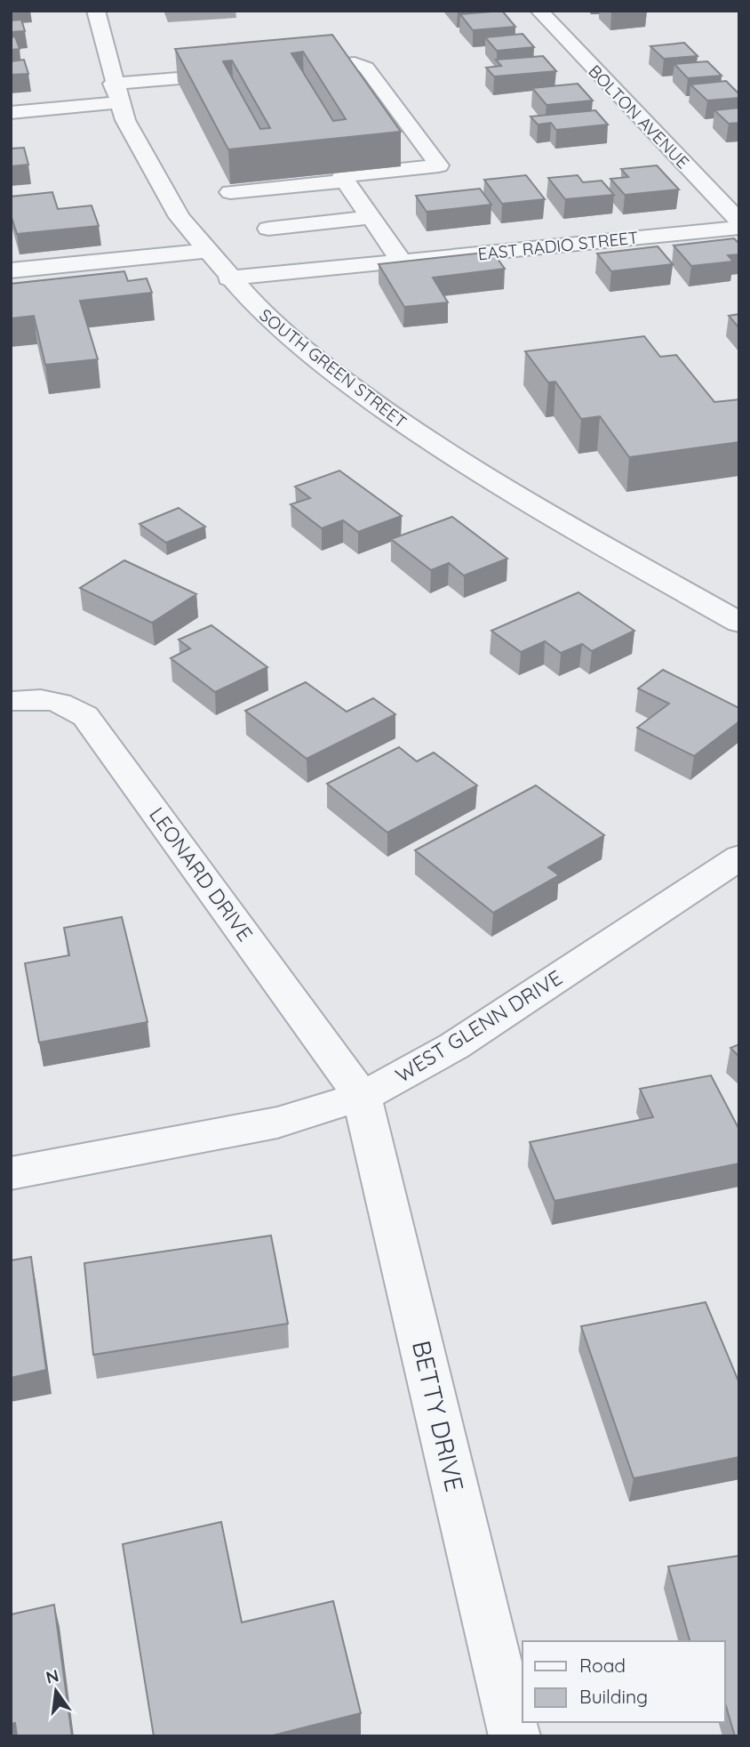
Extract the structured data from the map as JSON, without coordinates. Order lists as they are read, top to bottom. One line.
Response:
{"streets":{"street":["BOLTON AVENUE","EAST RADIO STREET","SOUTH GREEN STREET","LEONARD DRIVE","WEST GLENN DRIVE","BETTY DRIVE"]},"crossings":[["EAST RADIO STREET","SOUTH GREEN STREET"],["LEONARD DRIVE","WEST GLENN DRIVE"],["LEONARD DRIVE","BETTY DRIVE"],["WEST GLENN DRIVE","BETTY DRIVE"]],"legend":["Road","Building"],"north":"top"}
